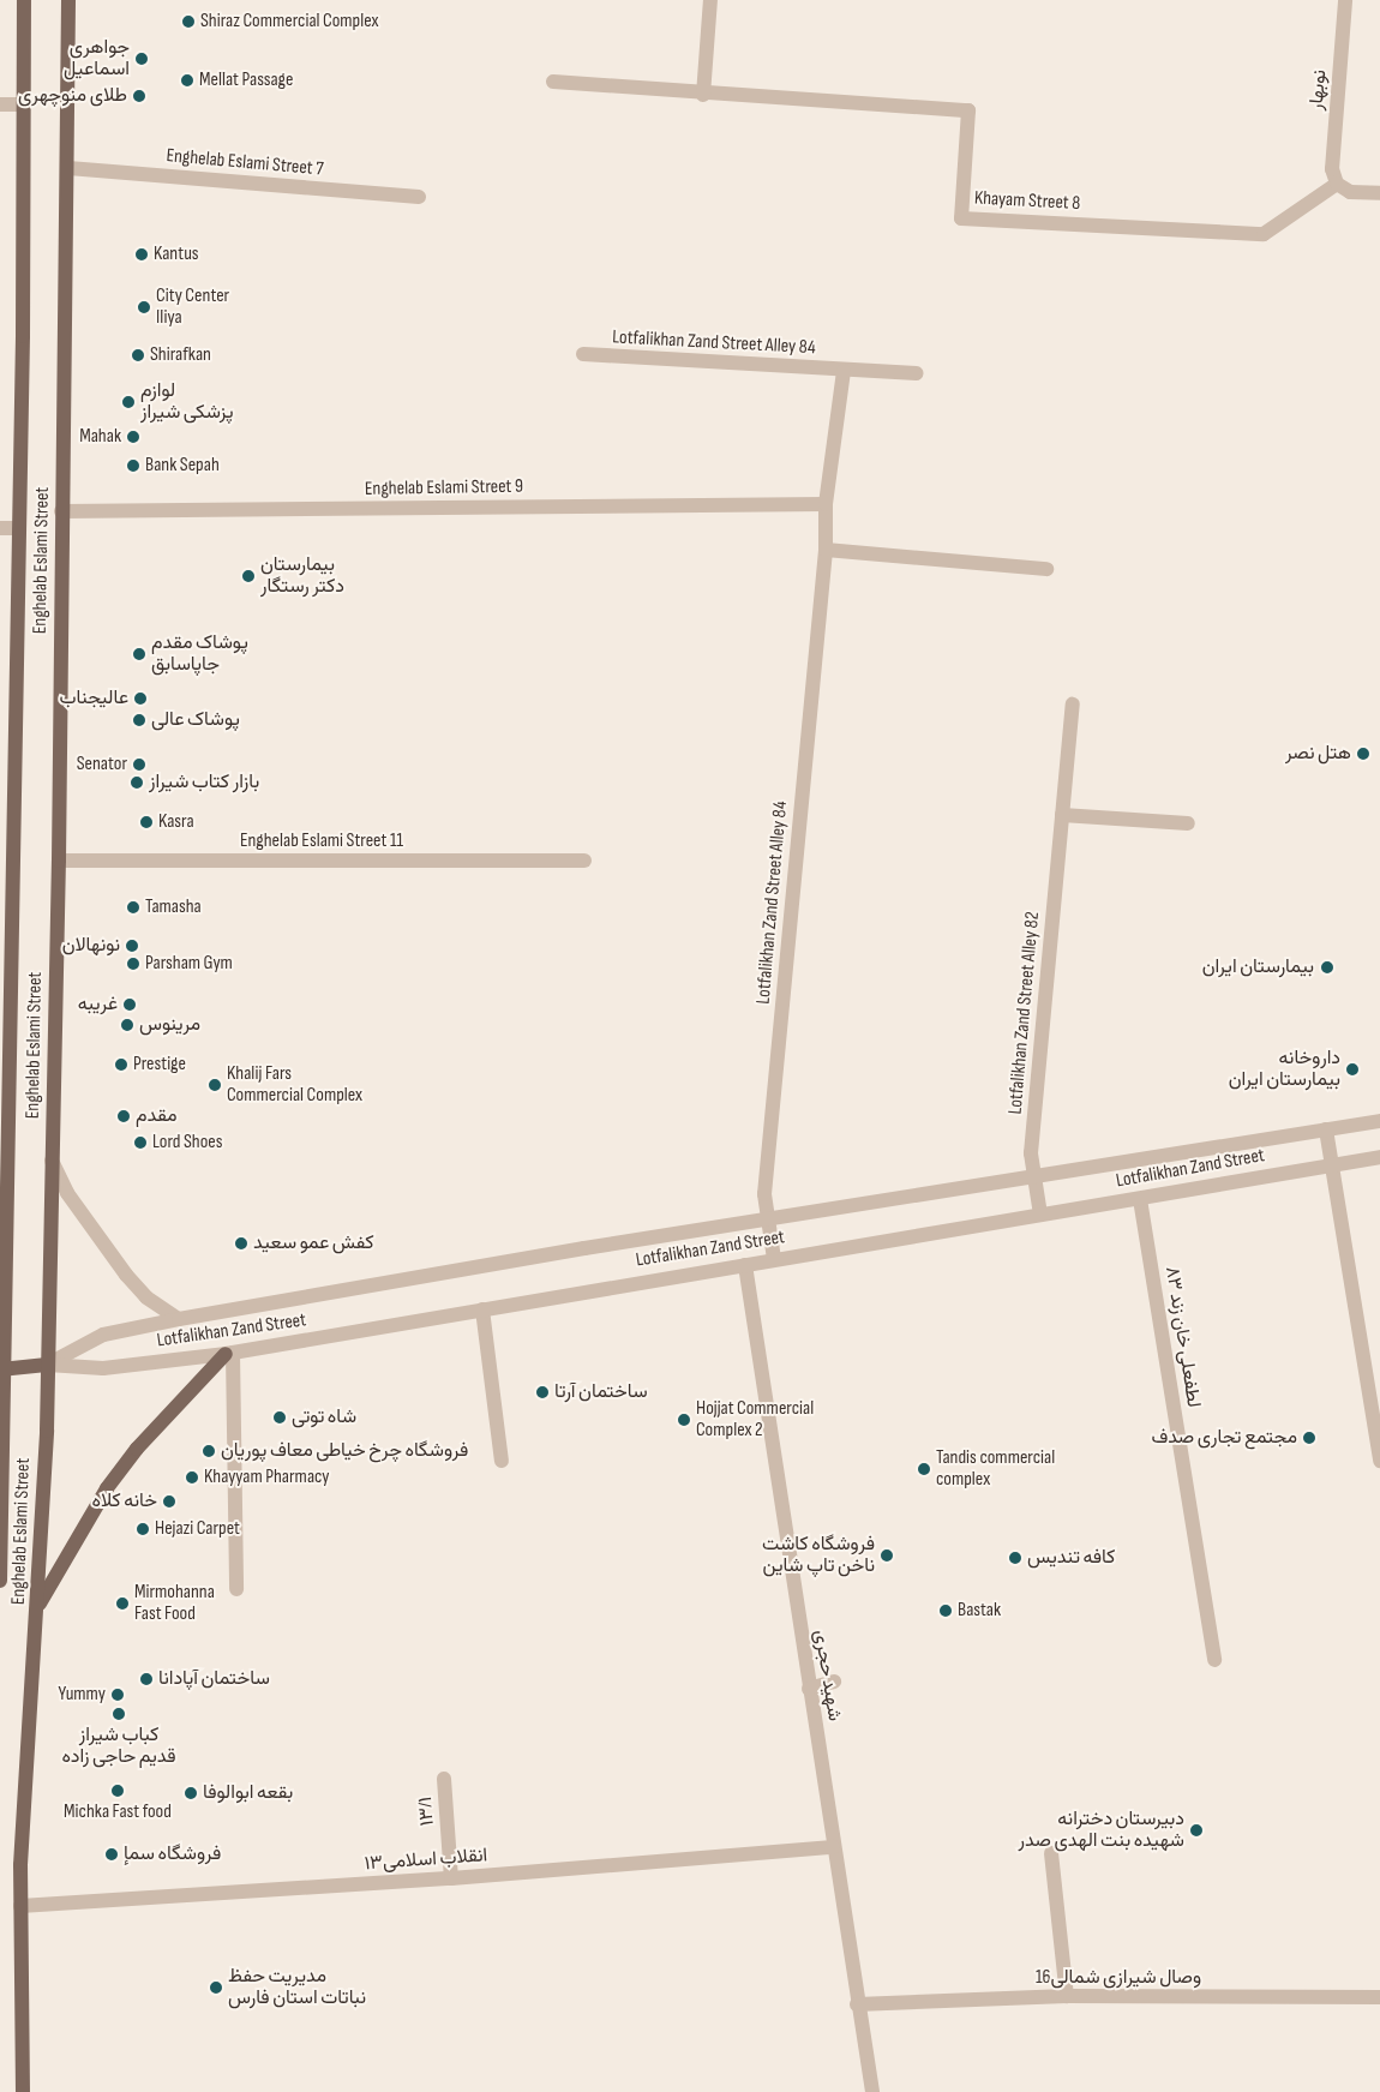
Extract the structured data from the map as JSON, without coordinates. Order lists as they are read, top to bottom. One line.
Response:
{"streets":{"main road":["Enghelab Eslami Street"],"street":["نوبهار","Enghelab Eslami Street 7","Khayam Street 8","Lotfalikhan Zand Street Alley 84","Enghelab Eslami Street 9","Enghelab Eslami Street 11","Lotfalikhan Zand Street Alley 82","Lotfalikhan Zand Street","لطفعلی خان زند ۸۳","شهید حجری","۱۳/۱","انقلاب اسلامی۱۳","وصال شیرازی شمالی16"]},"crossings":[["نوبهار","Khayam Street 8"],["Enghelab Eslami Street 7","Enghelab Eslami Street"],["Lotfalikhan Zand Street Alley 84","Enghelab Eslami Street 9"],["Lotfalikhan Zand Street Alley 84","Lotfalikhan Zand Street"],["Enghelab Eslami Street 9","Enghelab Eslami Street"],["Enghelab Eslami Street","Enghelab Eslami Street 11"],["Enghelab Eslami Street","Lotfalikhan Zand Street"],["Enghelab Eslami Street","انقلاب اسلامی۱۳"],["Lotfalikhan Zand Street Alley 82","Lotfalikhan Zand Street"],["Lotfalikhan Zand Street","لطفعلی خان زند ۸۳"],["Lotfalikhan Zand Street","شهید حجری"],["شهید حجری","انقلاب اسلامی۱۳"],["شهید حجری","وصال شیرازی شمالی16"],["۱۳/۱","انقلاب اسلامی۱۳"]],"places":["Shiraz Commercial Complex","جواهری اسماعیل","Mellat Passage","طلای منوچهری","Kantus","City Center Iliya","Shirafkan","لوازم پزشکی شیراز","Mahak","Bank Sepah","بیمارستان دکتر رستگار","پوشاک مقدم جاپاسابق","عالیجناب","پوشاک عالی","هتل نصر","Senator","بازار کتاب شیراز","Kasra","Tamasha","نونهالان","Parsham Gym","بیمارستان ایران","غریبه","مرینوس","Prestige","داروخانه بیمارستان ایران","Khalij Fars Commercial Complex","مقدم","Lord Shoes","کفش عمو سعید","ساختمان آرتا","شاه توتی","Hojjat Commercial Complex 2","مجتمع تجاری صدف","فروشگاه چرخ خیاطی معاف پوریان","Tandis commercial complex","Khayyam Pharmacy","خانه کلاه","Hejazi Carpet","فروشگاه کاشت ناخن تاپ شاین","کافه تندیس","Mirmohanna Fast Food","Bastak","ساختمان آپادانا","Yummy","کباب شیراز قدیم حاجی زاده","Michka Fast food","بقعه ابوالوفا","دبیرستان دخترانه شهیده بنت الهدی صدر","فروشگاه سمإ","مدیریت حفظ نباتات استان فارس"]}
